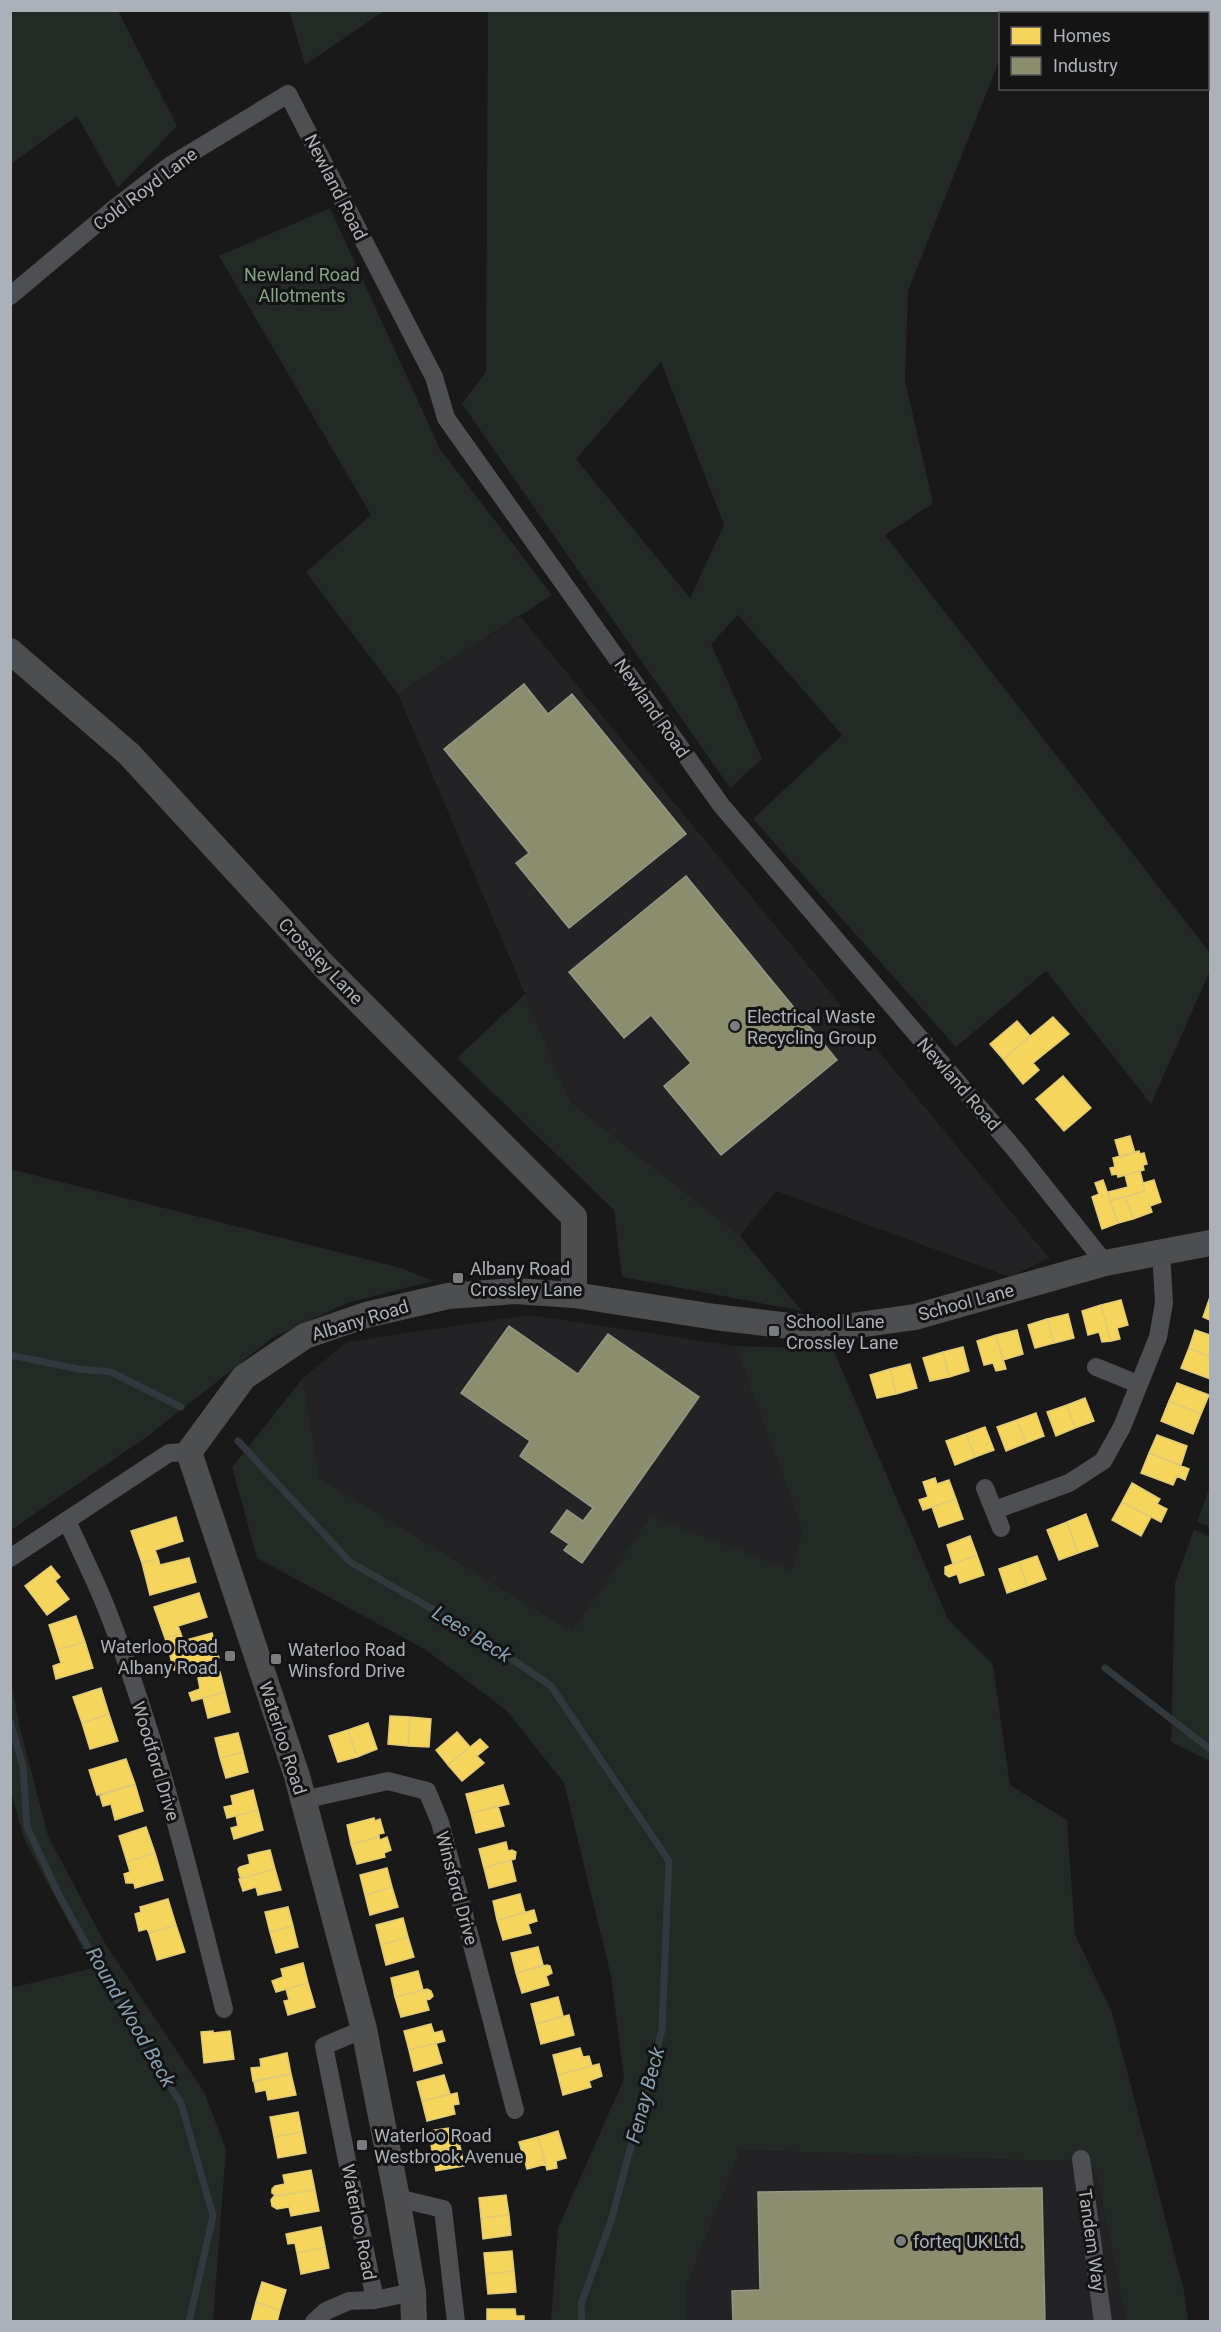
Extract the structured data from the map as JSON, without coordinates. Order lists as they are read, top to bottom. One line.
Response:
{"streets":{"street":["Newland Road","Cold Royd Lane","Crossley Lane","School Lane","Albany Road","Waterloo Road","Woodford Drive","Winsford Drive","Tandem Way"]},"crossings":[["Newland Road","Cold Royd Lane"],["Newland Road","School Lane"],["Crossley Lane","School Lane"],["Crossley Lane","Albany Road"],["School Lane","Albany Road"],["Albany Road","Waterloo Road"],["Waterloo Road","Winsford Drive"]],"water":["Lees Beck","Round Wood Beck","Fenay Beck"],"parks":["Newland Road Allotments"],"places":{"other":["Electrical Waste Recycling Group","forteq UK Ltd."],"transit":["Albany Road Crossley Lane","School Lane Crossley Lane","Waterloo Road Albany Road","Waterloo Road Winsford Drive","Waterloo Road Westbrook Avenue"]},"legend":["Homes","Industry"]}
